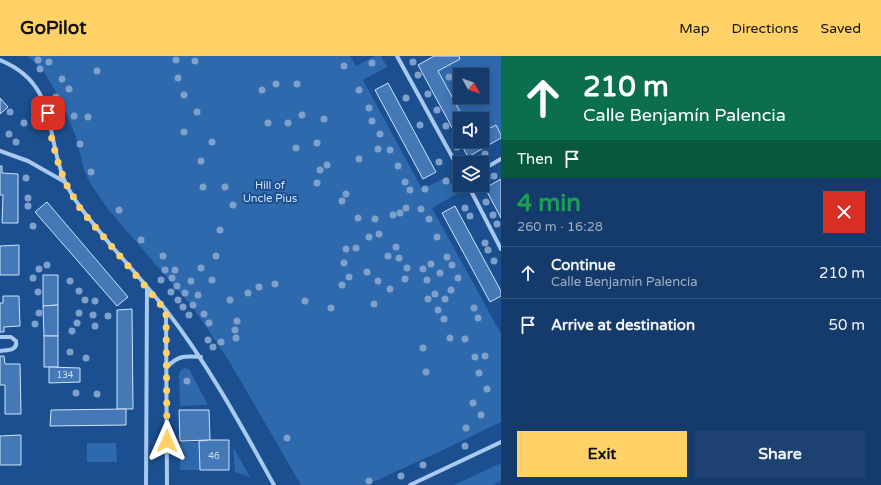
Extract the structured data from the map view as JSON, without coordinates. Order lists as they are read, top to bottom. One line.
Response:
{"parks":["Hill of Uncle Pius"],"house_numbers":["134","46"],"north":"bottom right","page":{"header":"GoPilot","nav":["Map","Directions","Saved"],"turn":["210 m","Calle Benjamín Palencia"],"then":"Then","heading":["4 min","260 m · 16:28"],"list":[{"name":"Continue","note":"Calle Benjamín Palencia","value":"210 m"},{"name":"Arrive at destination","value":"50 m"}],"buttons":["Exit","Share"]}}
